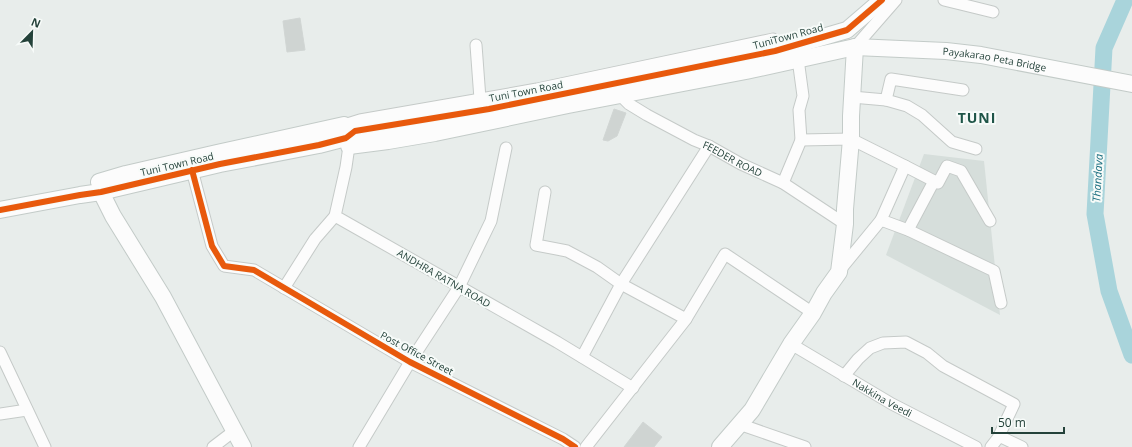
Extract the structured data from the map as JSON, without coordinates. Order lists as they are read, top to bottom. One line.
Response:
{"streets":{"street":["TuniTown Road","Payakarao Peta Bridge","Tuni Town Road","FEEDER ROAD","ANDHRA RATNA ROAD","Post Office Street","Nakkina Veedi"]},"crossings":[["TuniTown Road","Tuni Town Road"],["Payakarao Peta Bridge","Tuni Town Road"],["Payakarao Peta Bridge","FEEDER ROAD"],["Tuni Town Road","Post Office Street"]],"districts":["TUNI"],"water":["Thandava"],"scale_bar":"50 m","north":"top right"}
